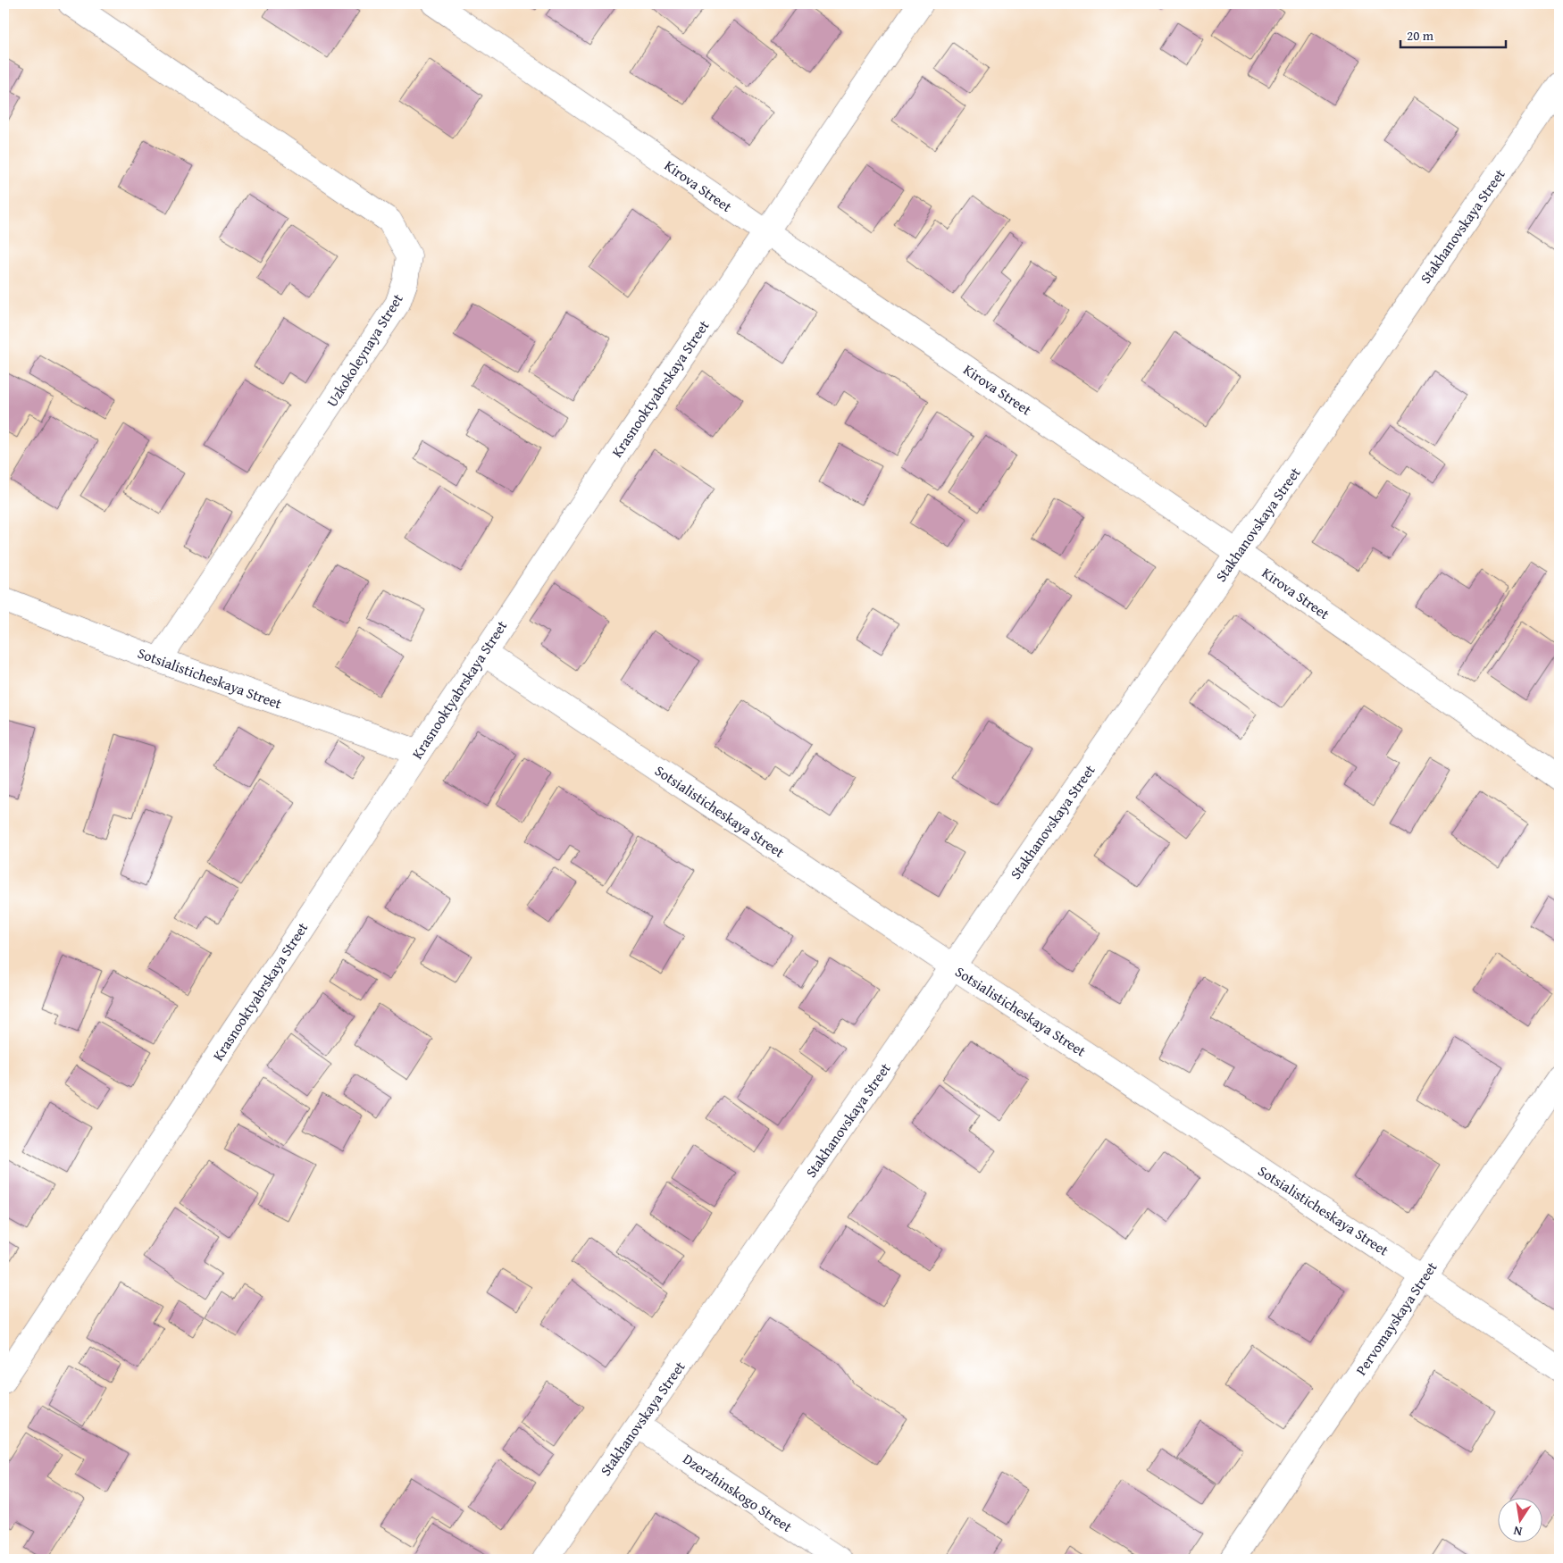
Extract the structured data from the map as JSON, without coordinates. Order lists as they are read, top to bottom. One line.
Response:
{"streets":{"street":["Kirova Street","Stakhanovskaya Street","Uzkokoleynaya Street","Krasnooktyabrskaya Street","Sotsialisticheskaya Street","Pervomayskaya Street","Dzerzhinskogo Street"]},"crossings":[["Kirova Street","Stakhanovskaya Street"],["Kirova Street","Krasnooktyabrskaya Street"],["Stakhanovskaya Street","Sotsialisticheskaya Street"],["Stakhanovskaya Street","Dzerzhinskogo Street"],["Uzkokoleynaya Street","Sotsialisticheskaya Street"],["Krasnooktyabrskaya Street","Sotsialisticheskaya Street"],["Sotsialisticheskaya Street","Pervomayskaya Street"]],"scale_bar":"20 m","north":"bottom"}
